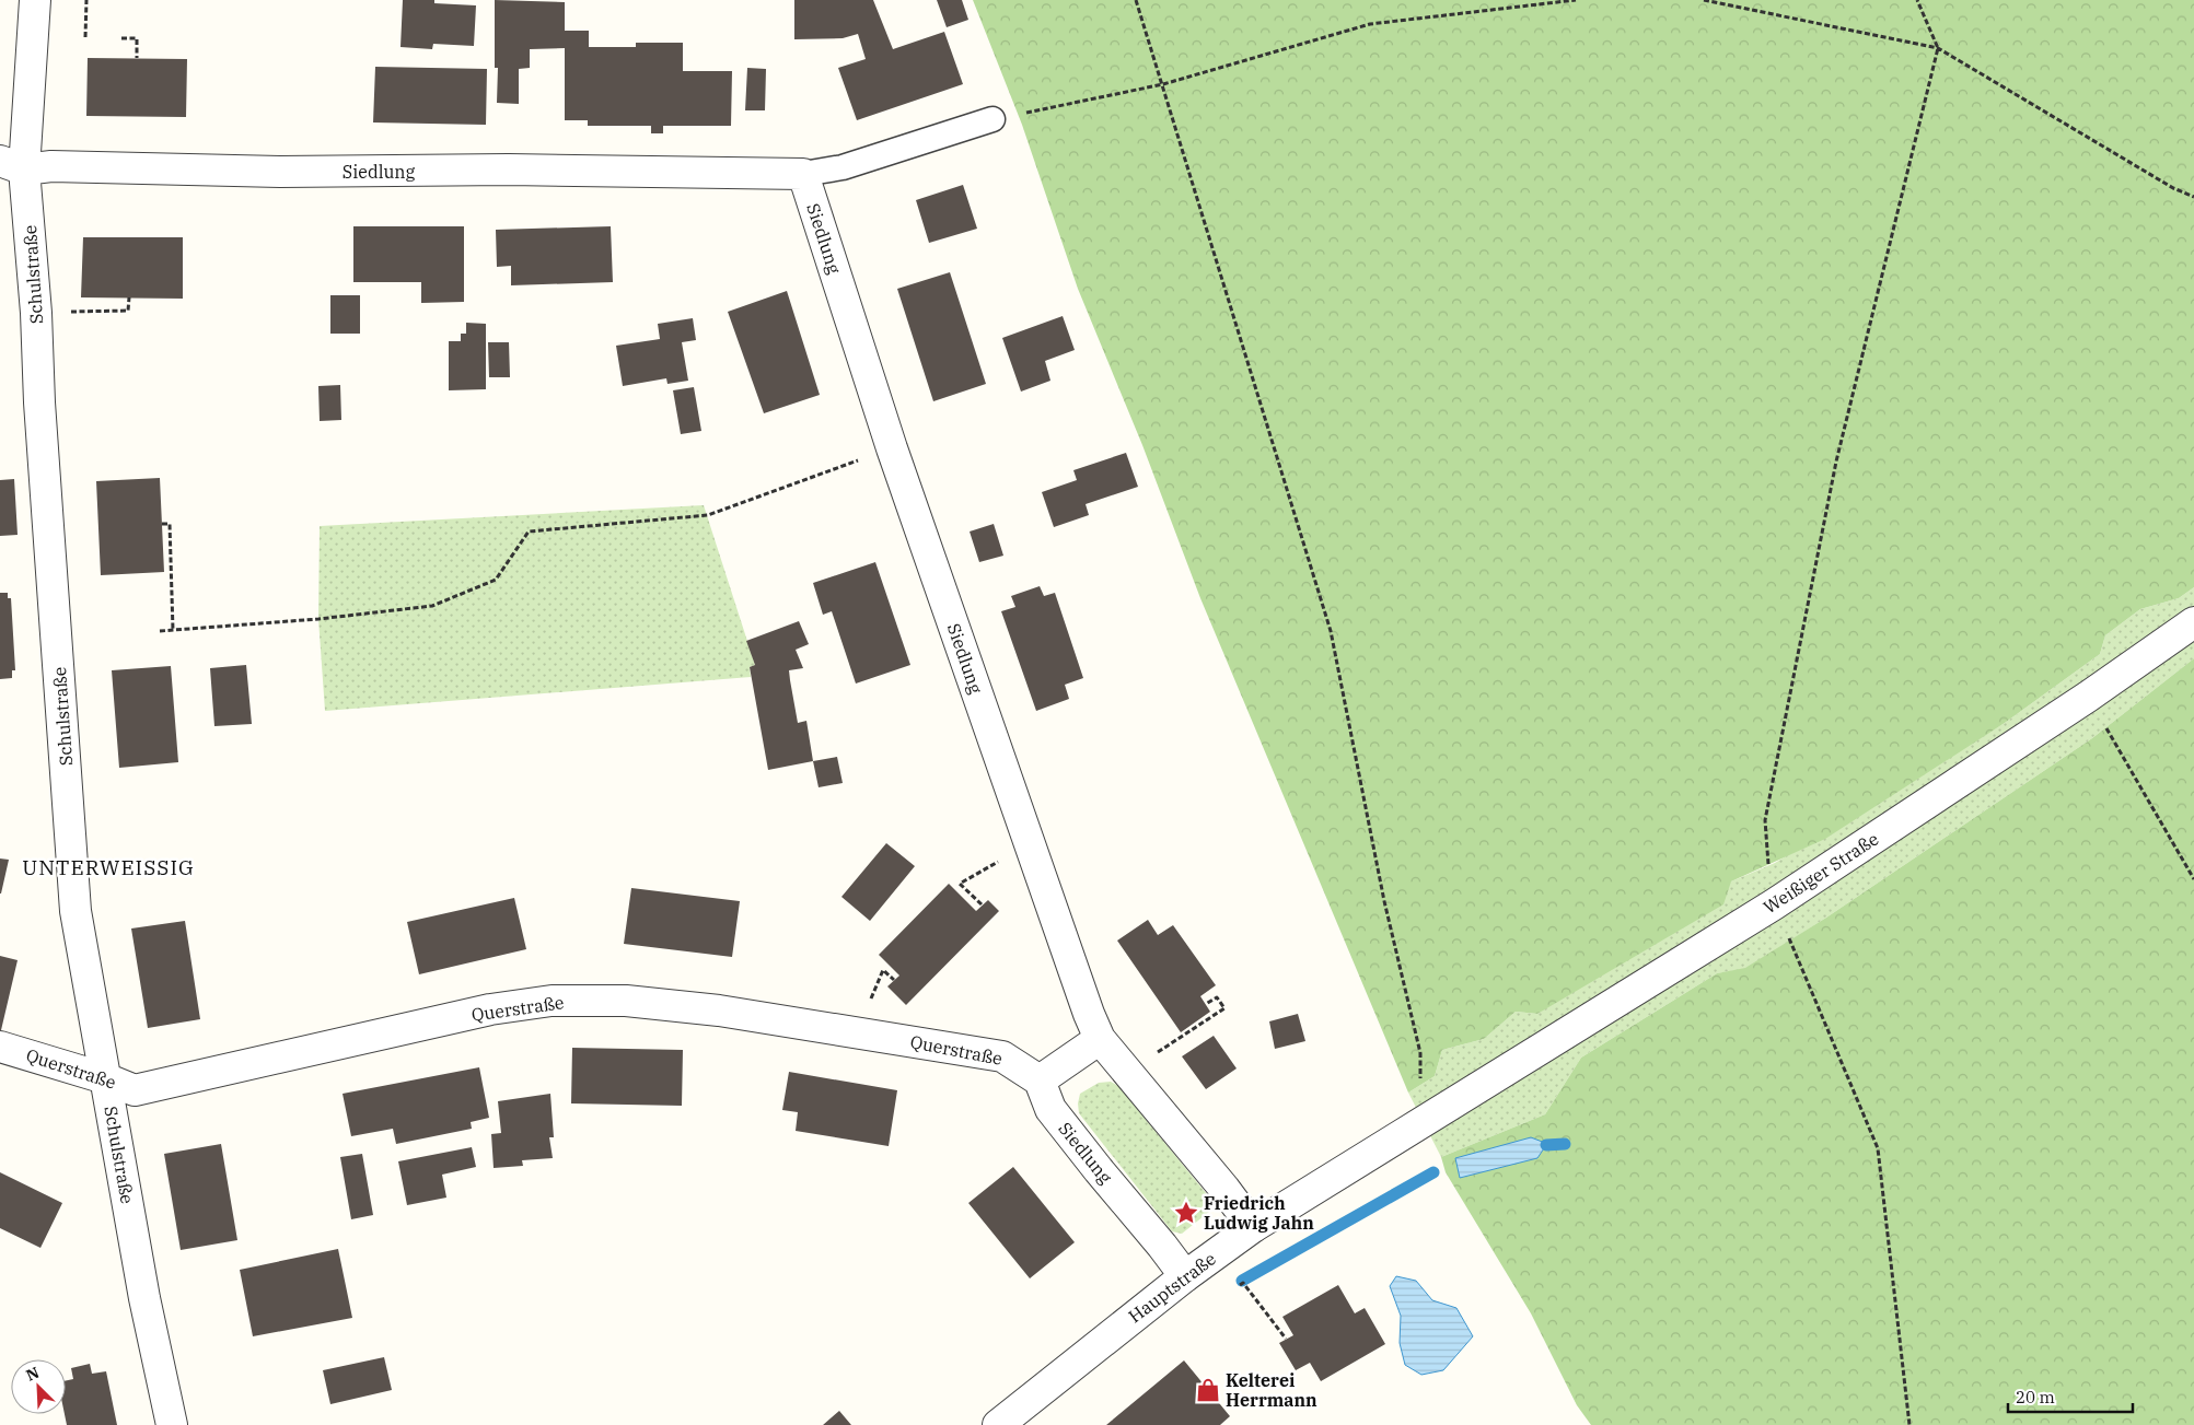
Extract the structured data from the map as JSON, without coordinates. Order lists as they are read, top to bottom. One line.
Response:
{"streets":{"street":["Siedlung","Schulstraße","Weißiger Straße","Querstraße","Hauptstraße"]},"crossings":[["Siedlung","Schulstraße"],["Siedlung","Querstraße"],["Siedlung","Hauptstraße"],["Schulstraße","Querstraße"],["Weißiger Straße","Hauptstraße"]],"districts":["UNTERWEISSIG"],"places":{"place":["Friedrich Ludwig Jahn"],"shop":["Kelterei Herrmann"]},"scale_bar":"20 m","north":"top left"}
